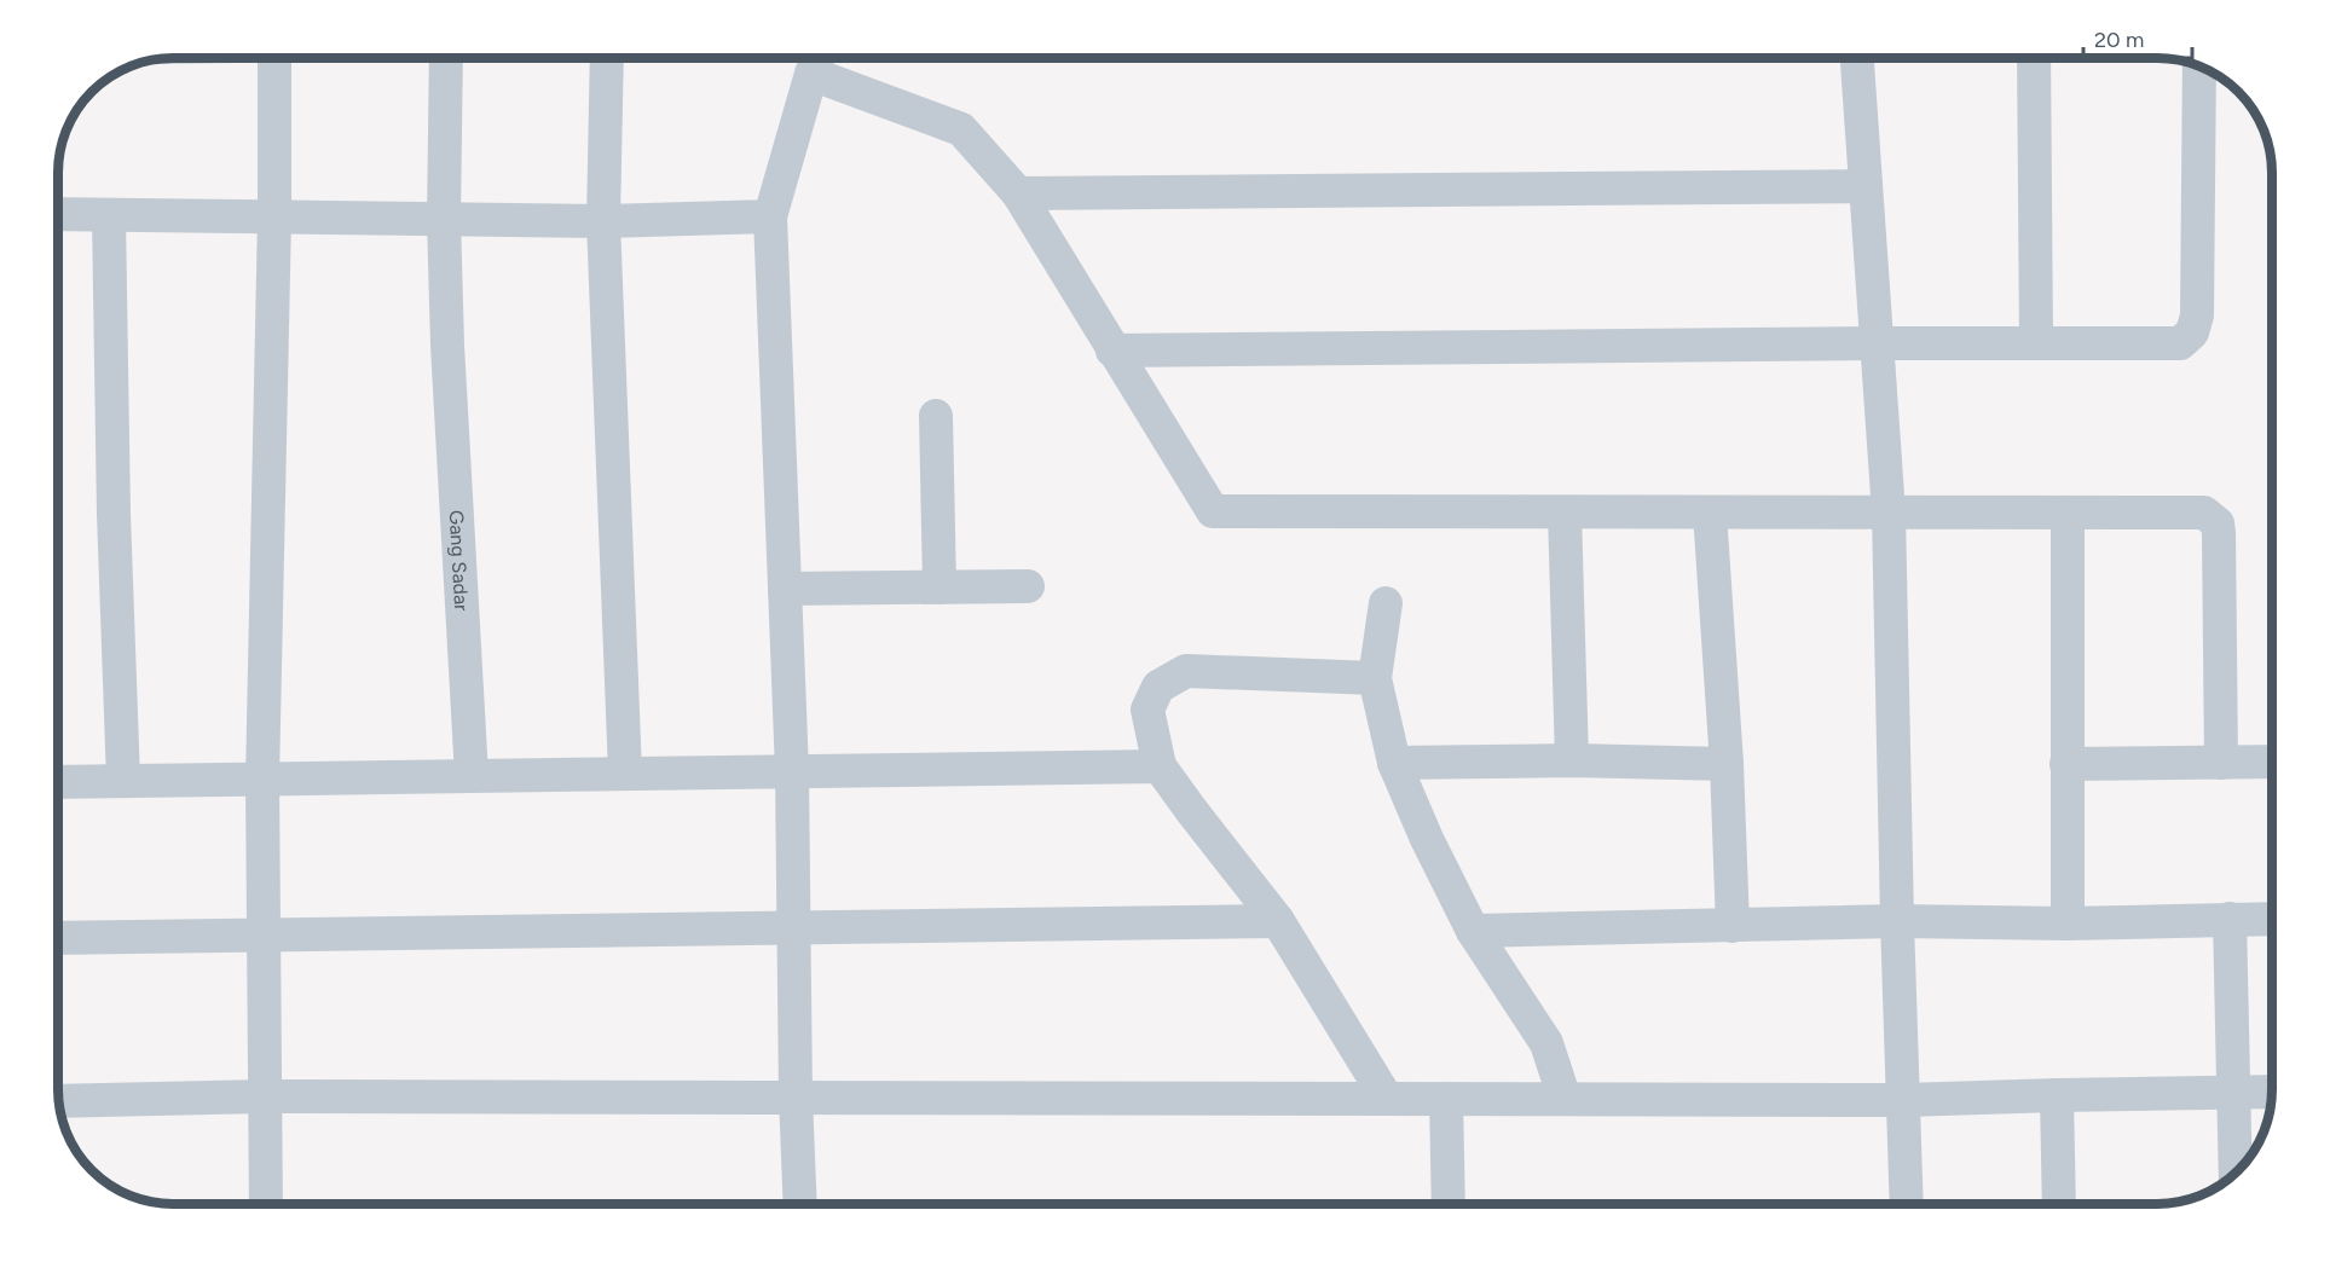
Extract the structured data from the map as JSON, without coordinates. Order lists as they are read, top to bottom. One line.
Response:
{"streets":{"street":["Gang Sadar"]},"scale_bar":"20 m"}
